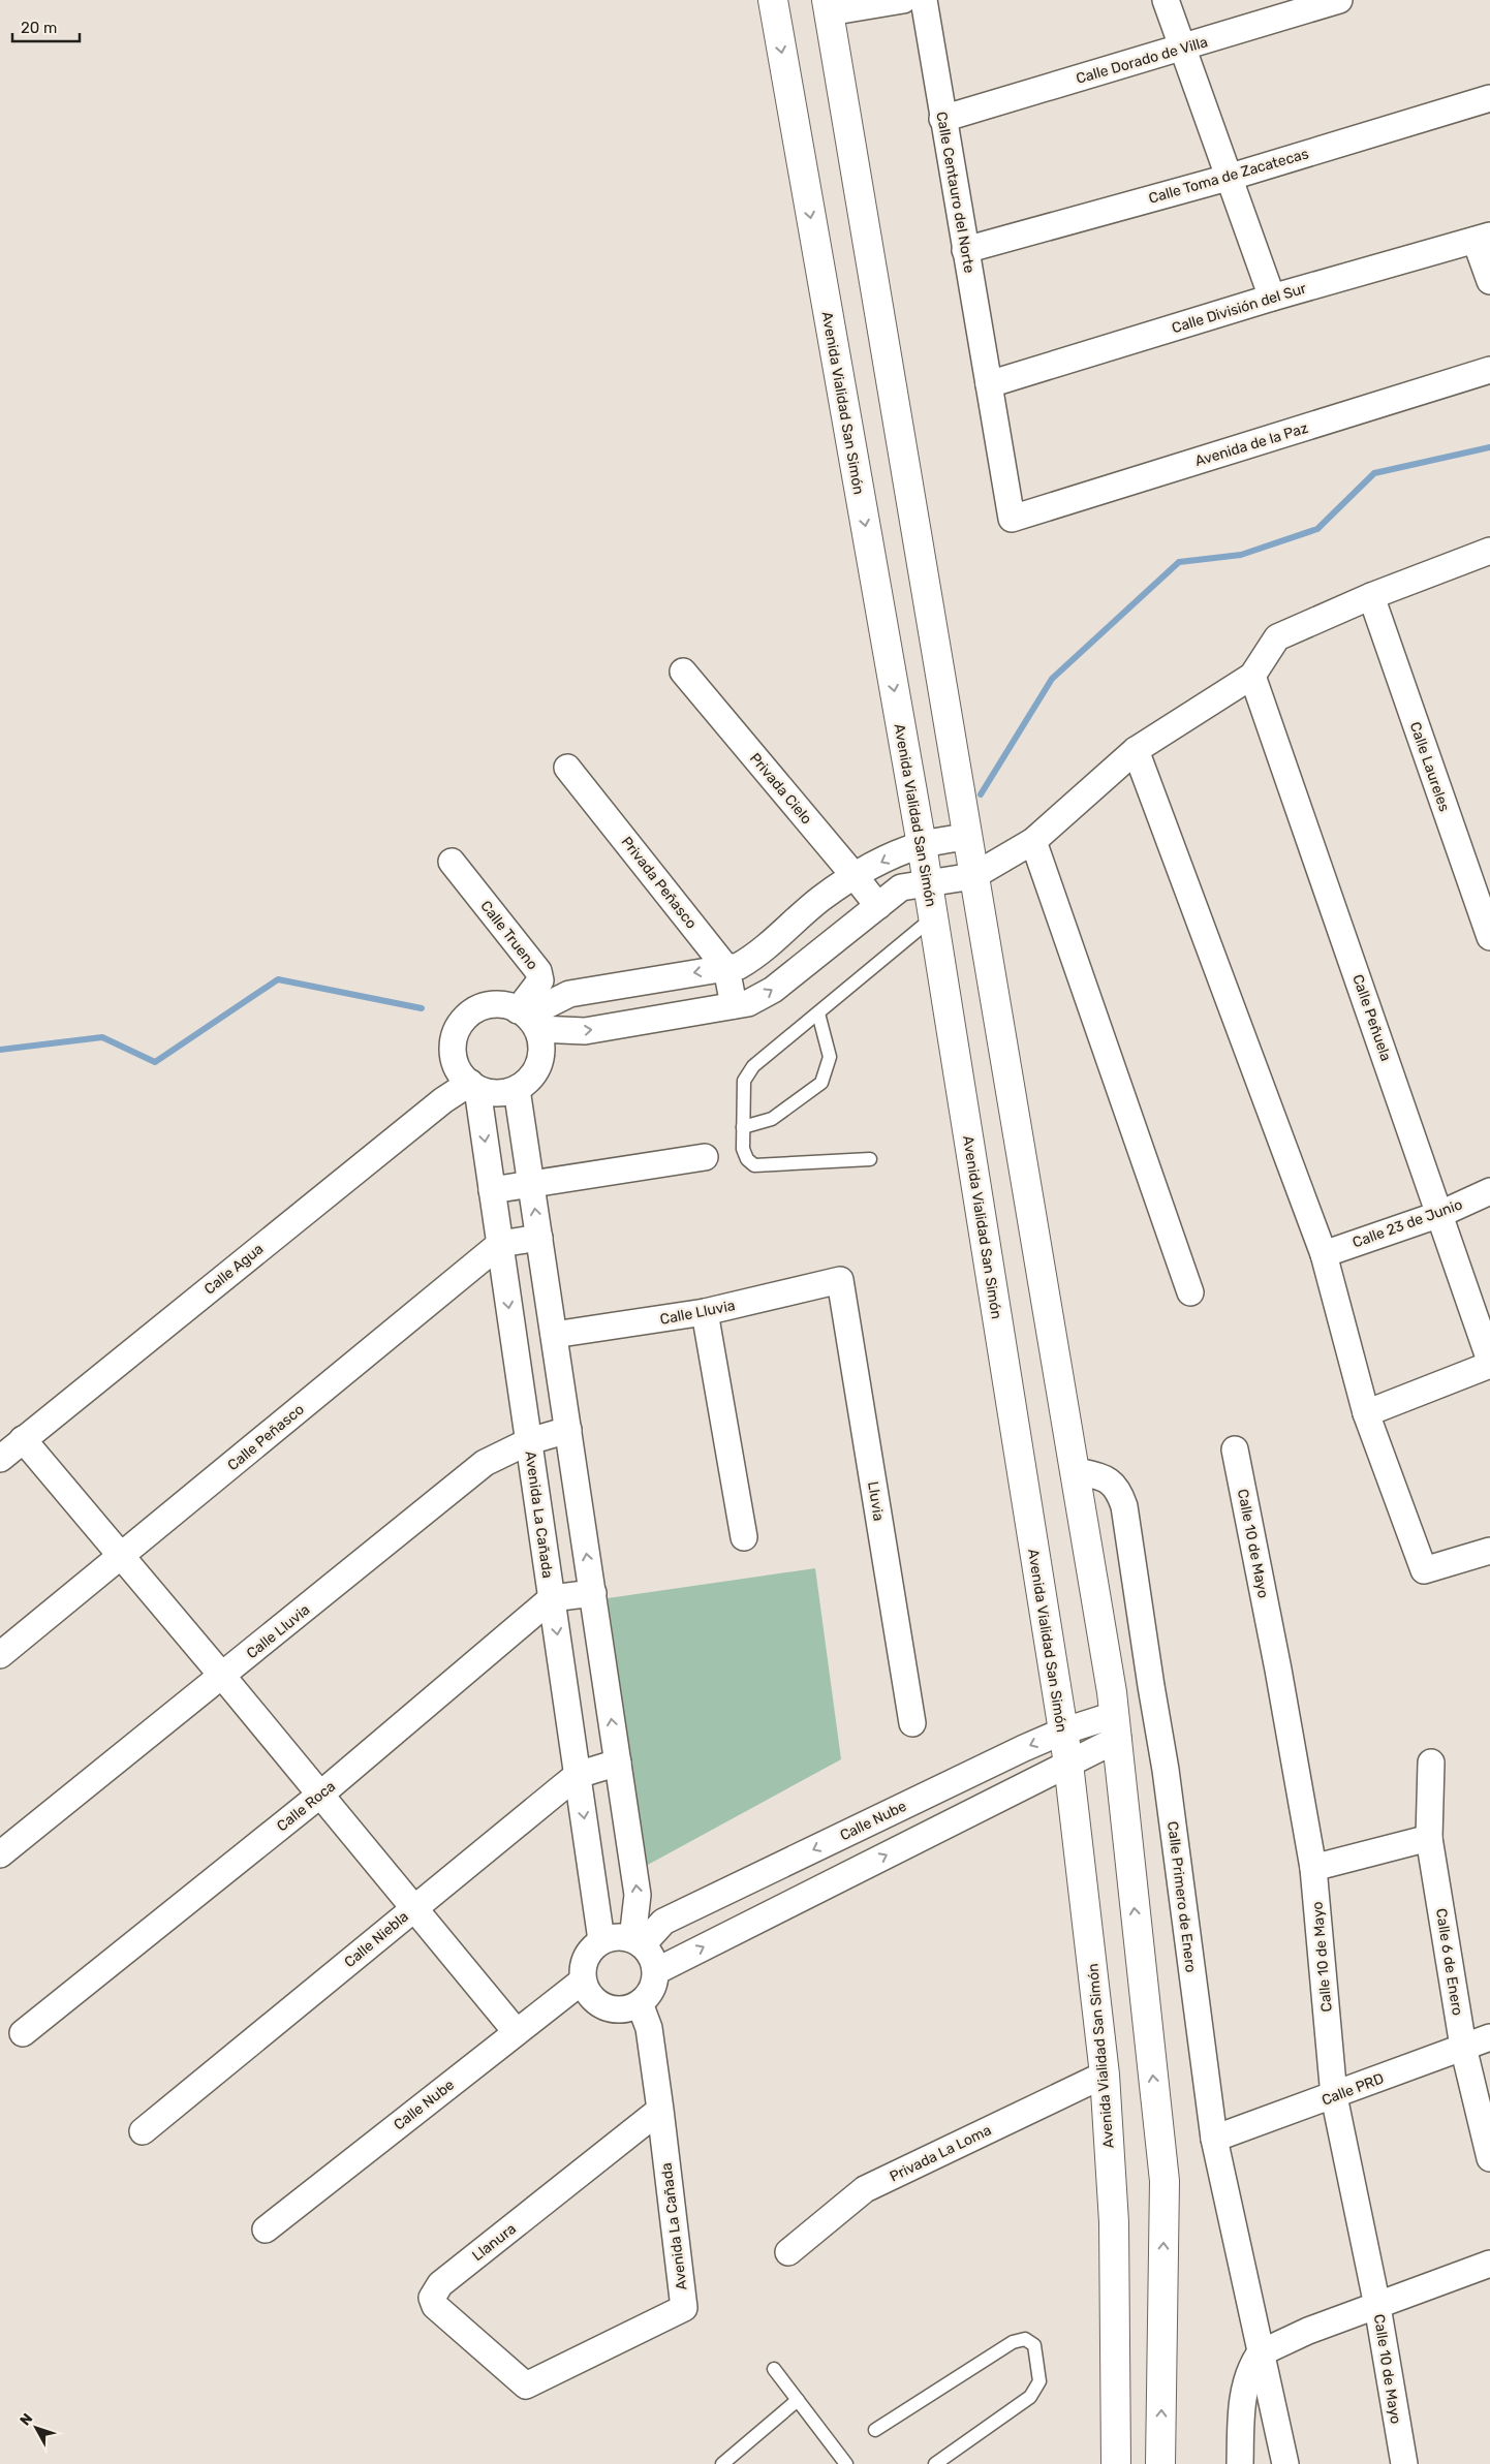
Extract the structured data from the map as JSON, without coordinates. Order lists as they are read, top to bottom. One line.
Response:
{"streets":{"main road":["Avenida Vialidad San Simón"],"street":["Calle Dorado de Villa","Calle Toma de Zacatecas","Calle Centauro del Norte","Calle División del Sur","Avenida de la Paz","Calle Laureles","Privada Cielo","Privada Peñasco","Calle Trueno","Calle Peñuela","Calle 23 de Junio","Calle Agua","Calle Lluvia","Calle Peñasco","Lluvia","Avenida La Cañada","Calle 10 de Mayo","Calle Roca","Calle Nube","Calle Primero de Enero","Calle Niebla","Calle 6 de Enero","Calle PRD","Privada La Loma","Llanura"]},"crossings":[["Calle Dorado de Villa","Calle Centauro del Norte"],["Calle Toma de Zacatecas","Calle Centauro del Norte"],["Calle Centauro del Norte","Calle División del Sur"],["Calle Centauro del Norte","Avenida de la Paz"],["Avenida Vialidad San Simón","Calle Nube"],["Avenida Vialidad San Simón","Privada La Loma"],["Calle Trueno","Calle Agua"],["Calle Trueno","Avenida La Cañada"],["Calle Peñuela","Calle 23 de Junio"],["Calle Agua","Avenida La Cañada"],["Calle Lluvia","Lluvia"],["Calle Lluvia","Avenida La Cañada"],["Calle Peñasco","Avenida La Cañada"],["Avenida La Cañada","Calle Roca"],["Avenida La Cañada","Calle Nube"],["Avenida La Cañada","Calle Niebla"],["Avenida La Cañada","Llanura"],["Calle 10 de Mayo","Calle PRD"],["Calle Primero de Enero","Calle PRD"],["Calle 6 de Enero","Calle PRD"]],"scale_bar":"20 m","north":"top left"}
